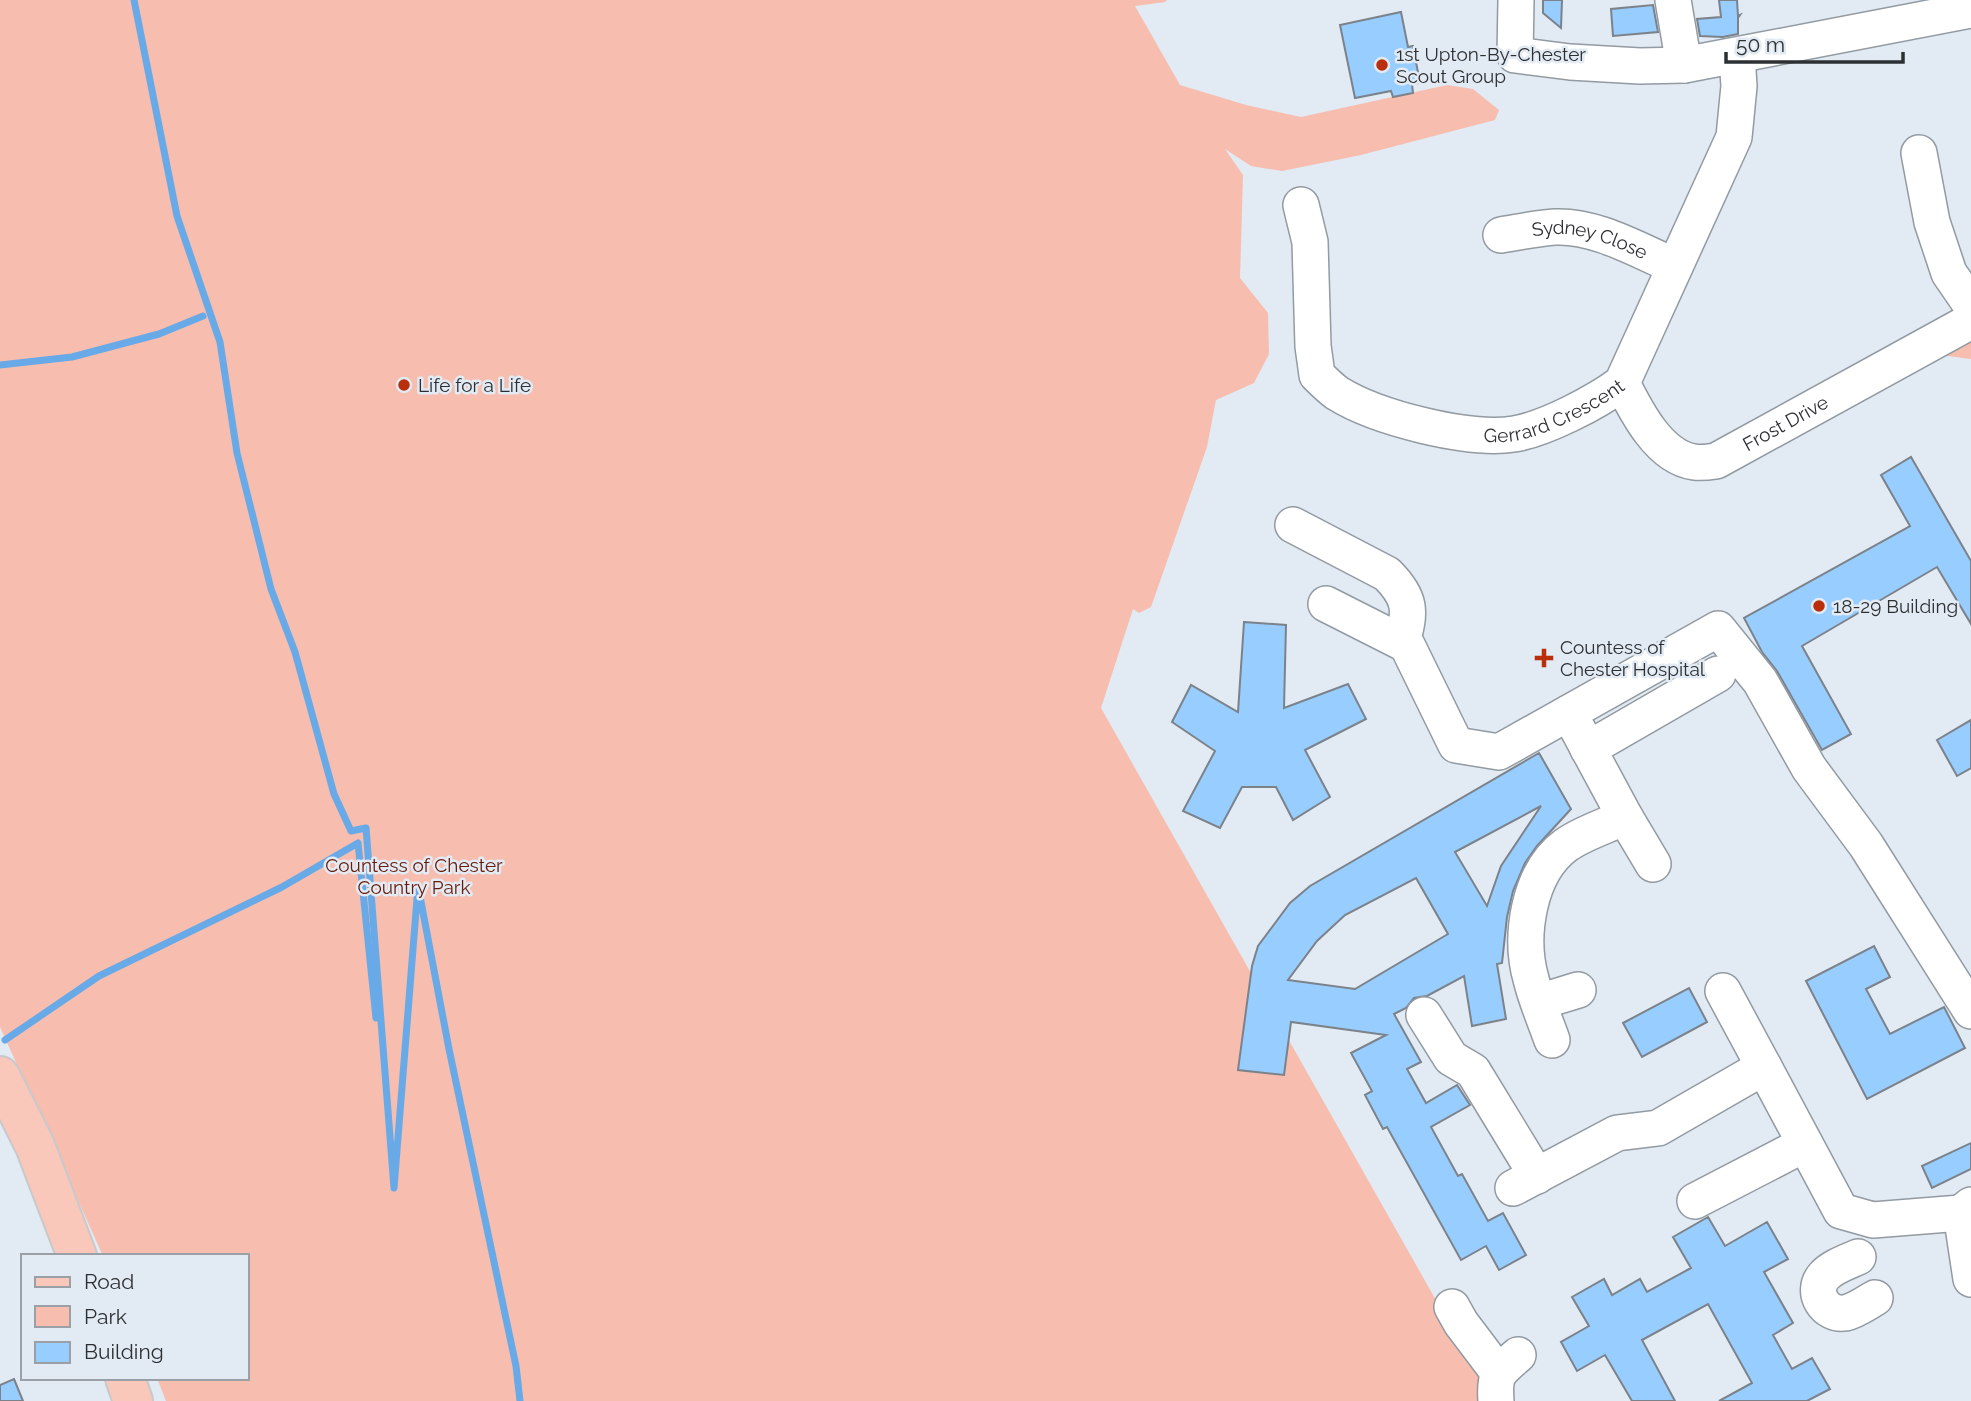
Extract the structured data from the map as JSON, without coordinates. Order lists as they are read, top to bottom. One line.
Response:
{"streets":{"street":["Sydney Close","Gerrard Crescent","Frost Drive"]},"crossings":[["Sydney Close","Gerrard Crescent"],["Gerrard Crescent","Frost Drive"]],"parks":["Countess of Chester Country Park"],"places":{"other":["1st Upton-By-Chester Scout Group","Life for a Life","18-29 Building"],"health":["Countess of Chester Hospital"]},"legend":["Road","Park","Building"],"scale_bar":"50 m"}
